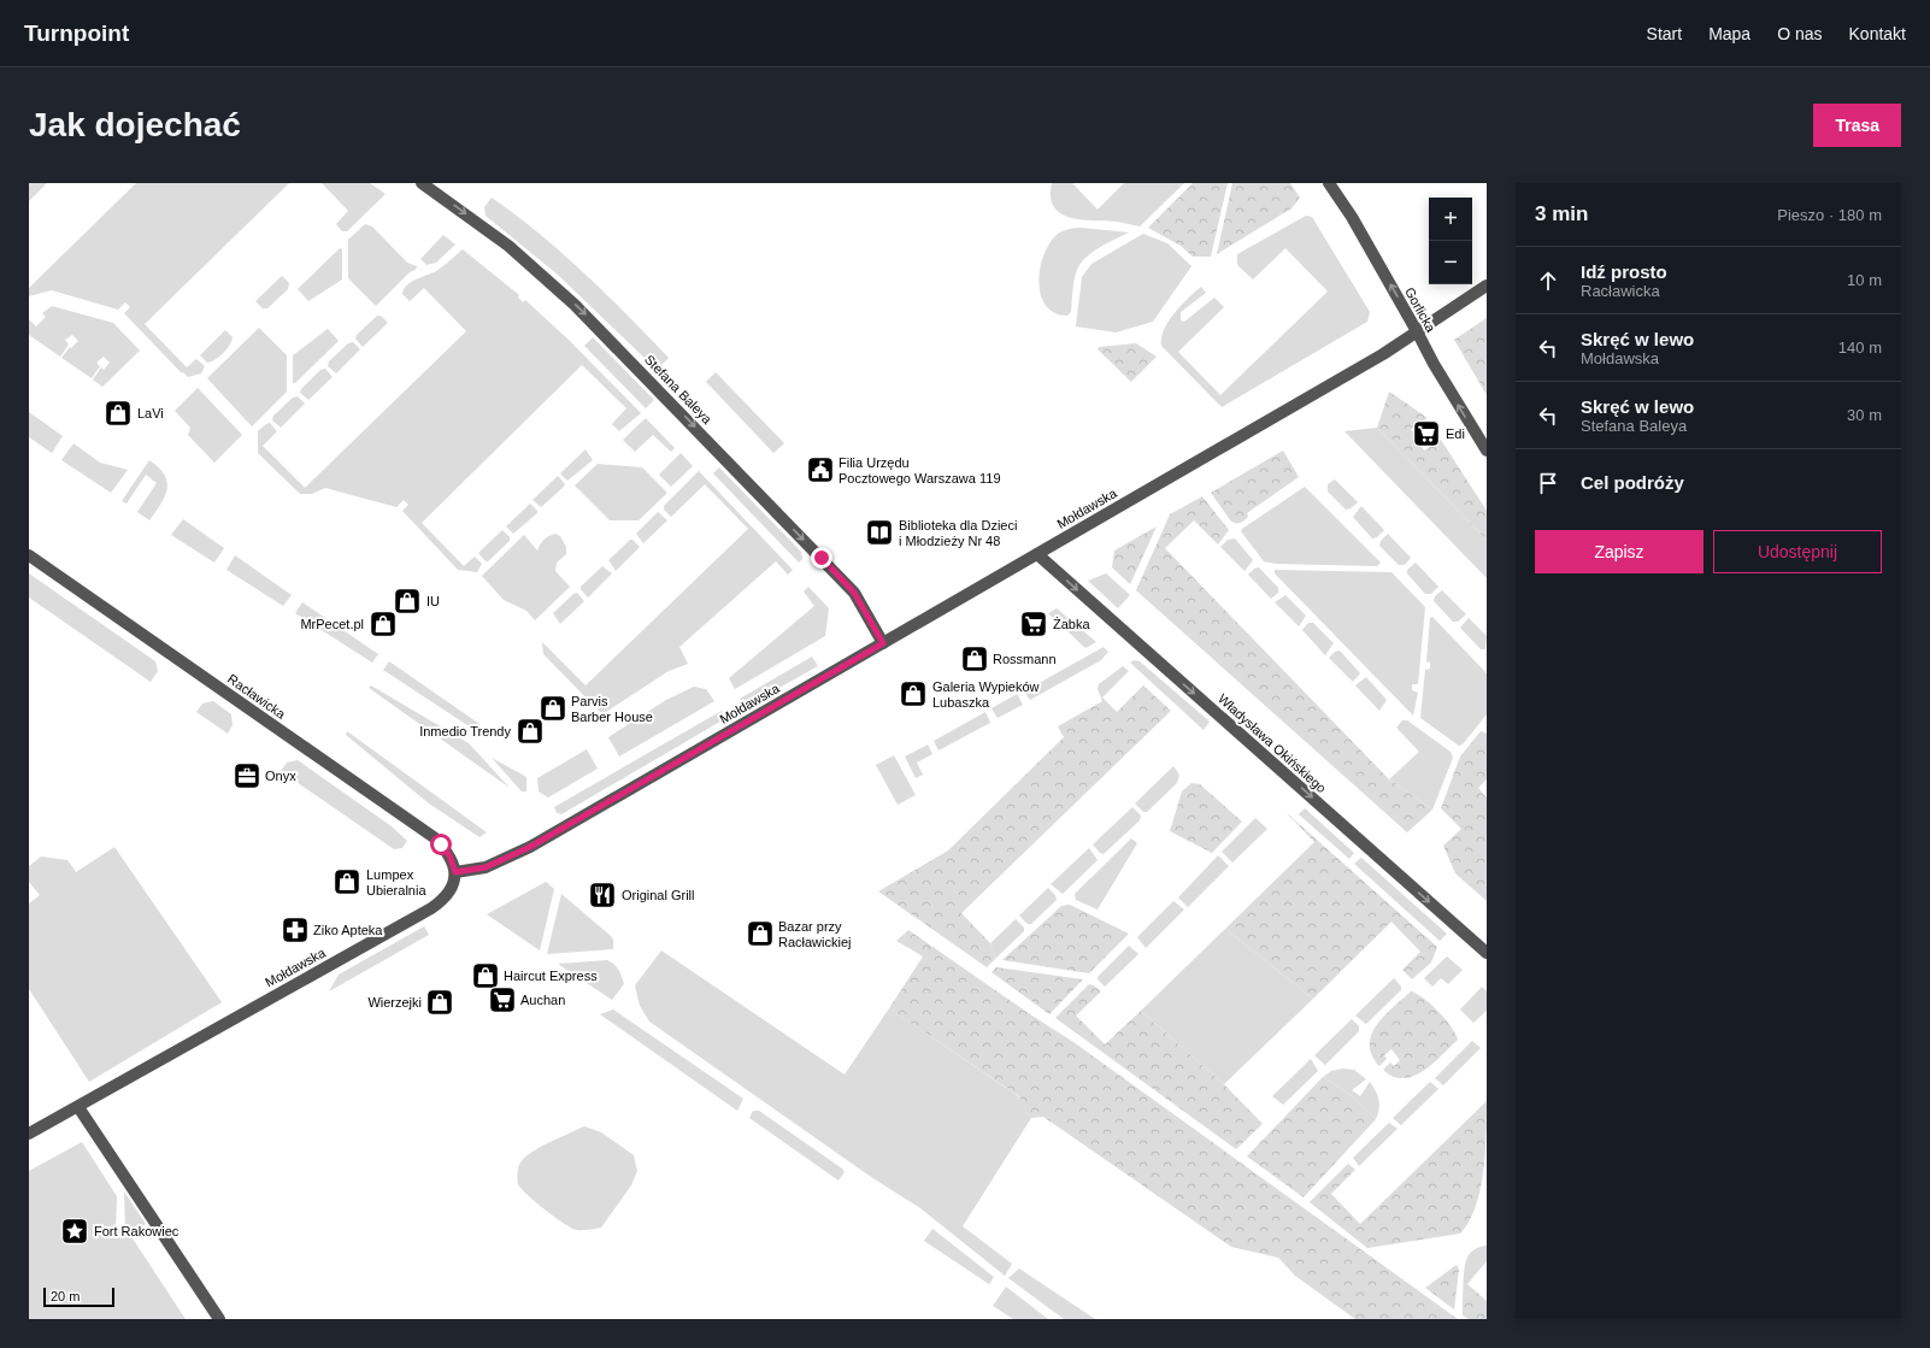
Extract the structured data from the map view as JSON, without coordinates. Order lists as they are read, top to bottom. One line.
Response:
{"streets":{"street":["Gorlicka","Stefana Baleya","Mołdawska","Racławicka","Władysława Okińskiego"]},"crossings":[["Gorlicka","Mołdawska"],["Stefana Baleya","Mołdawska"],["Mołdawska","Racławicka"],["Mołdawska","Władysława Okińskiego"]],"one_way":["Gorlicka","Stefana Baleya","Władysława Okińskiego"],"places":{"shop":["LaVi","IU","MrPecet.pl","Rossmann","Galeria Wypieków Lubaszka","Parvis Barber House","Inmedio Trendy","Lumpex Ubieralnia","Bazar przy Racławickiej","Haircut Express","Wierzejki"],"supermarket":["Edi","Żabka","Auchan"],"public building":["Filia Urzędu Pocztowego Warszawa 119"],"library":["Biblioteka dla Dzieci i Młodzieży Nr 48"],"office":["Onyx"],"restaurant":["Original Grill"],"pharmacy":["Ziko Apteka"],"place":["Fort Rakowiec"]},"scale_bar":"20 m","page":{"header":"Turnpoint","nav":["Start","Mapa","O nas","Kontakt"],"buttons":["Trasa",["Zapisz","Udostępnij"]],"title":"Jak dojechać","heading":["3 min","Pieszo · 180 m"],"map_buttons":["+","−"],"list":[["Idź prosto","Racławicka","10 m"],["Skręć w lewo","Mołdawska","140 m"],["Skręć w lewo","Stefana Baleya","30 m"],"Cel podróży"],"scale":"20 m"}}
